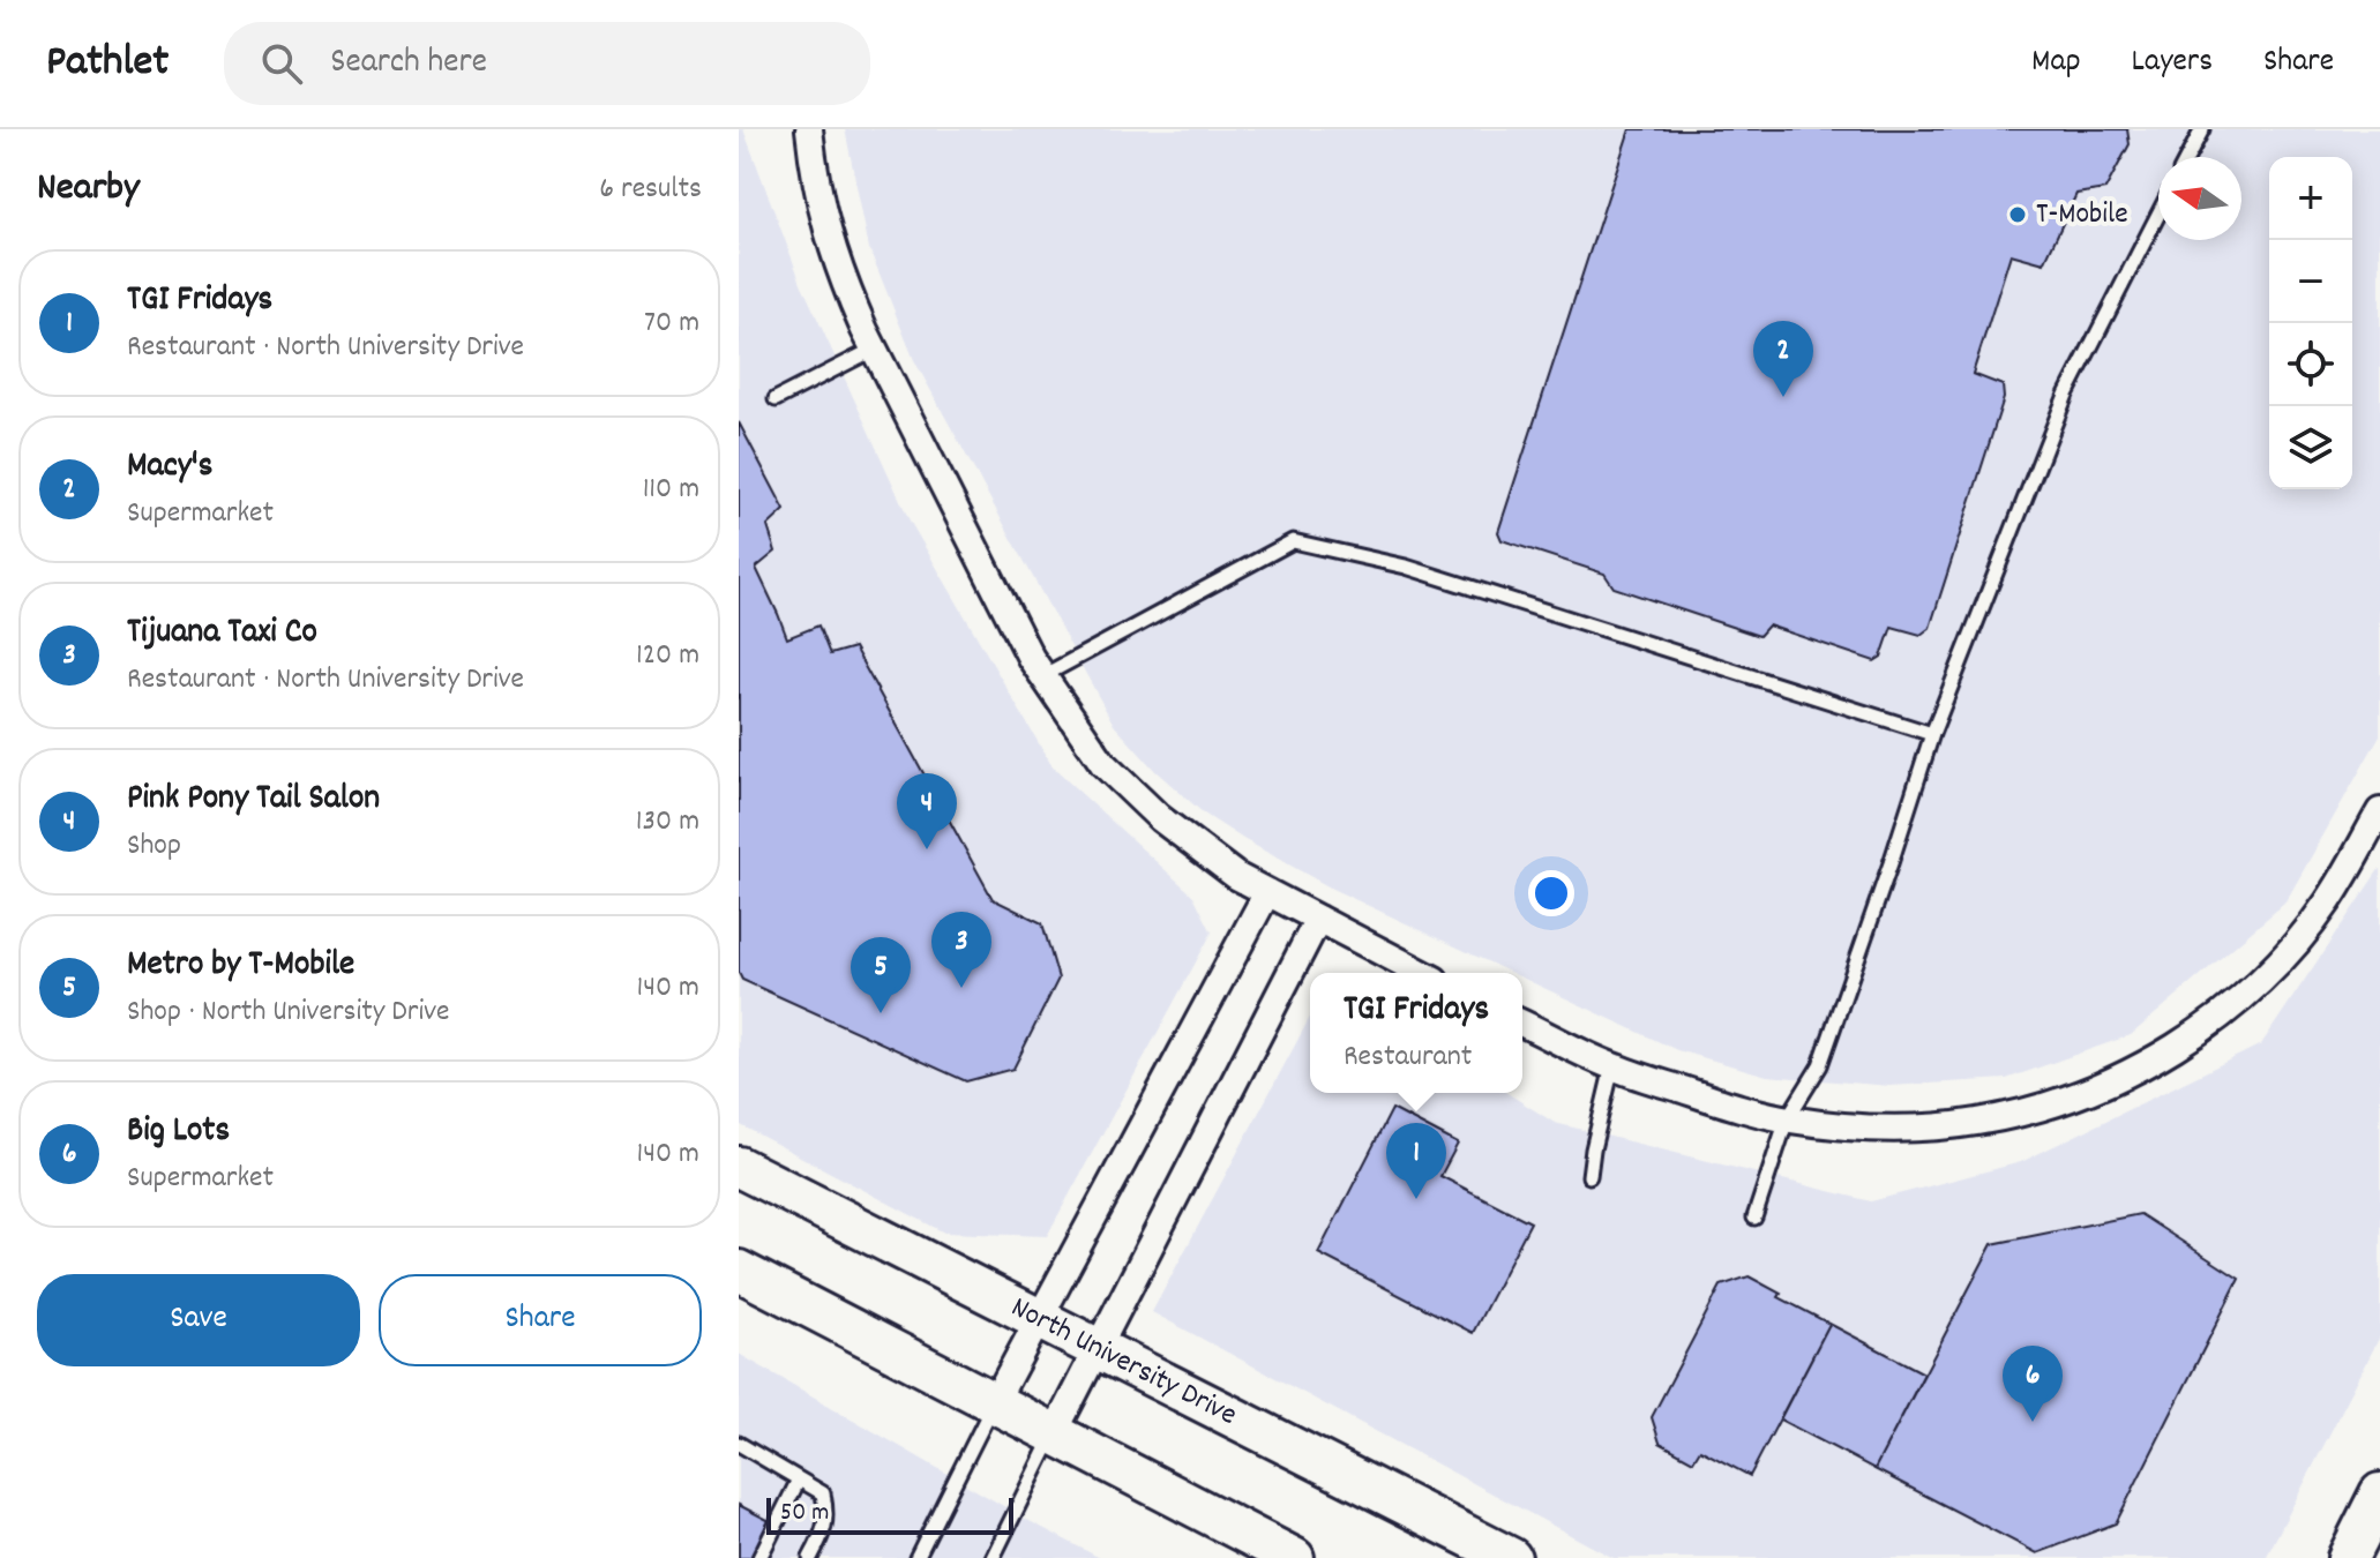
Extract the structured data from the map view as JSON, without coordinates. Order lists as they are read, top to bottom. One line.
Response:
{"streets":{"main road":["North University Drive"]},"places":["T-Mobile"],"scale_bar":"50 m","north":"left","page":{"header":"Pathlet","search":"Search here","nav":["Map","Layers","Share"],"heading":["Nearby","6 results"],"map_buttons":["+","−"],"list":[{"mark":"1","name":"TGI Fridays","note":"Restaurant · North University Drive","value":"70 m"},{"mark":"2","name":"Macy's","note":"Supermarket","value":"110 m"},{"mark":"3","name":"Tijuana Taxi Co","note":"Restaurant · North University Drive","value":"120 m"},{"mark":"4","name":"Pink Pony Tail Salon","note":"Shop","value":"130 m"},{"mark":"5","name":"Metro by T-Mobile","note":"Shop · North University Drive","value":"140 m"},{"mark":"6","name":"Big Lots","note":"Supermarket","value":"140 m"}],"pins":["2","4","3","5","1","6"],"popup":["TGI Fridays","Restaurant"],"buttons":["Save","Share"],"scale":"50 m"}}
